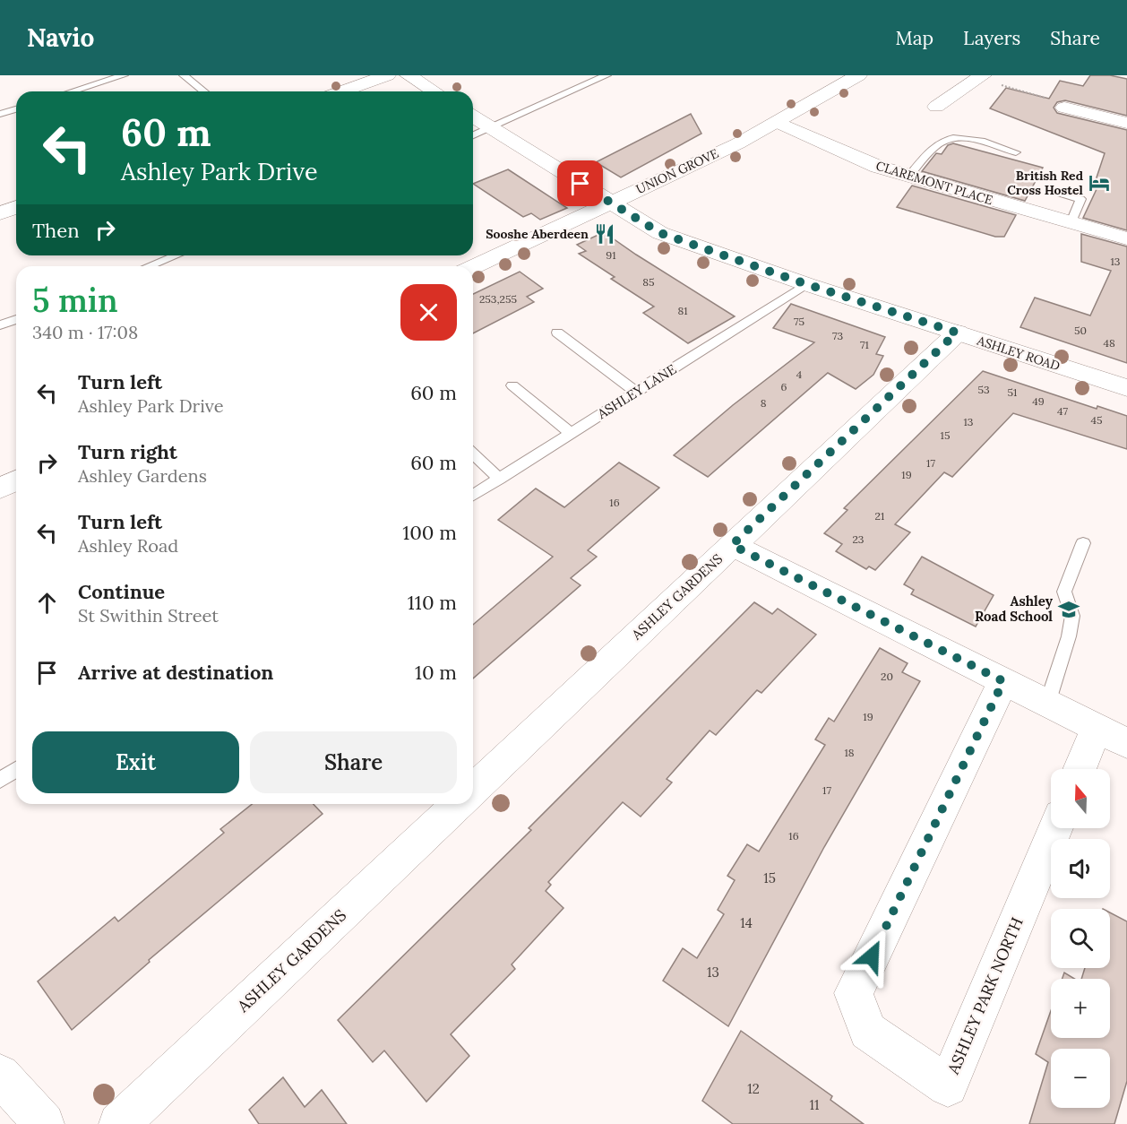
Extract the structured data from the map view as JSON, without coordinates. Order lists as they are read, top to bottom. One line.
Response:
{"streets":{"street":["UNION GROVE","CLAREMONT PLACE","ASHLEY ROAD","ASHLEY GARDENS","ASHLEY PARK NORTH"],"lane":["ASHLEY LANE"]},"crossings":[["UNION GROVE","CLAREMONT PLACE"],["UNION GROVE","ASHLEY ROAD"],["ASHLEY ROAD","ASHLEY LANE"],["ASHLEY ROAD","ASHLEY GARDENS"]],"places":{"hotel":["British Red Cross Hostel"],"restaurant":["Sooshe Aberdeen"],"school or university":["Ashley Road School"]},"house_numbers":["91","13","85","253,255","81","75","50","73","48","71","4","6","53","51","49","8","47","45","13","15","17","19","16","21","23","20","19","18","17","16","15","14","13","12","11"],"north":"top","page":{"header":"Navio","nav":["Map","Layers","Share"],"turn":["60 m","Ashley Park Drive"],"then":"Then","heading":["5 min","340 m · 17:08"],"list":[{"name":"Turn left","note":"Ashley Park Drive","value":"60 m"},{"name":"Turn right","note":"Ashley Gardens","value":"60 m"},{"name":"Turn left","note":"Ashley Road","value":"100 m"},{"name":"Continue","note":"St Swithin Street","value":"110 m"},{"name":"Arrive at destination","value":"10 m"}],"buttons":["Exit","Share"],"map_buttons":["+","−"]}}
